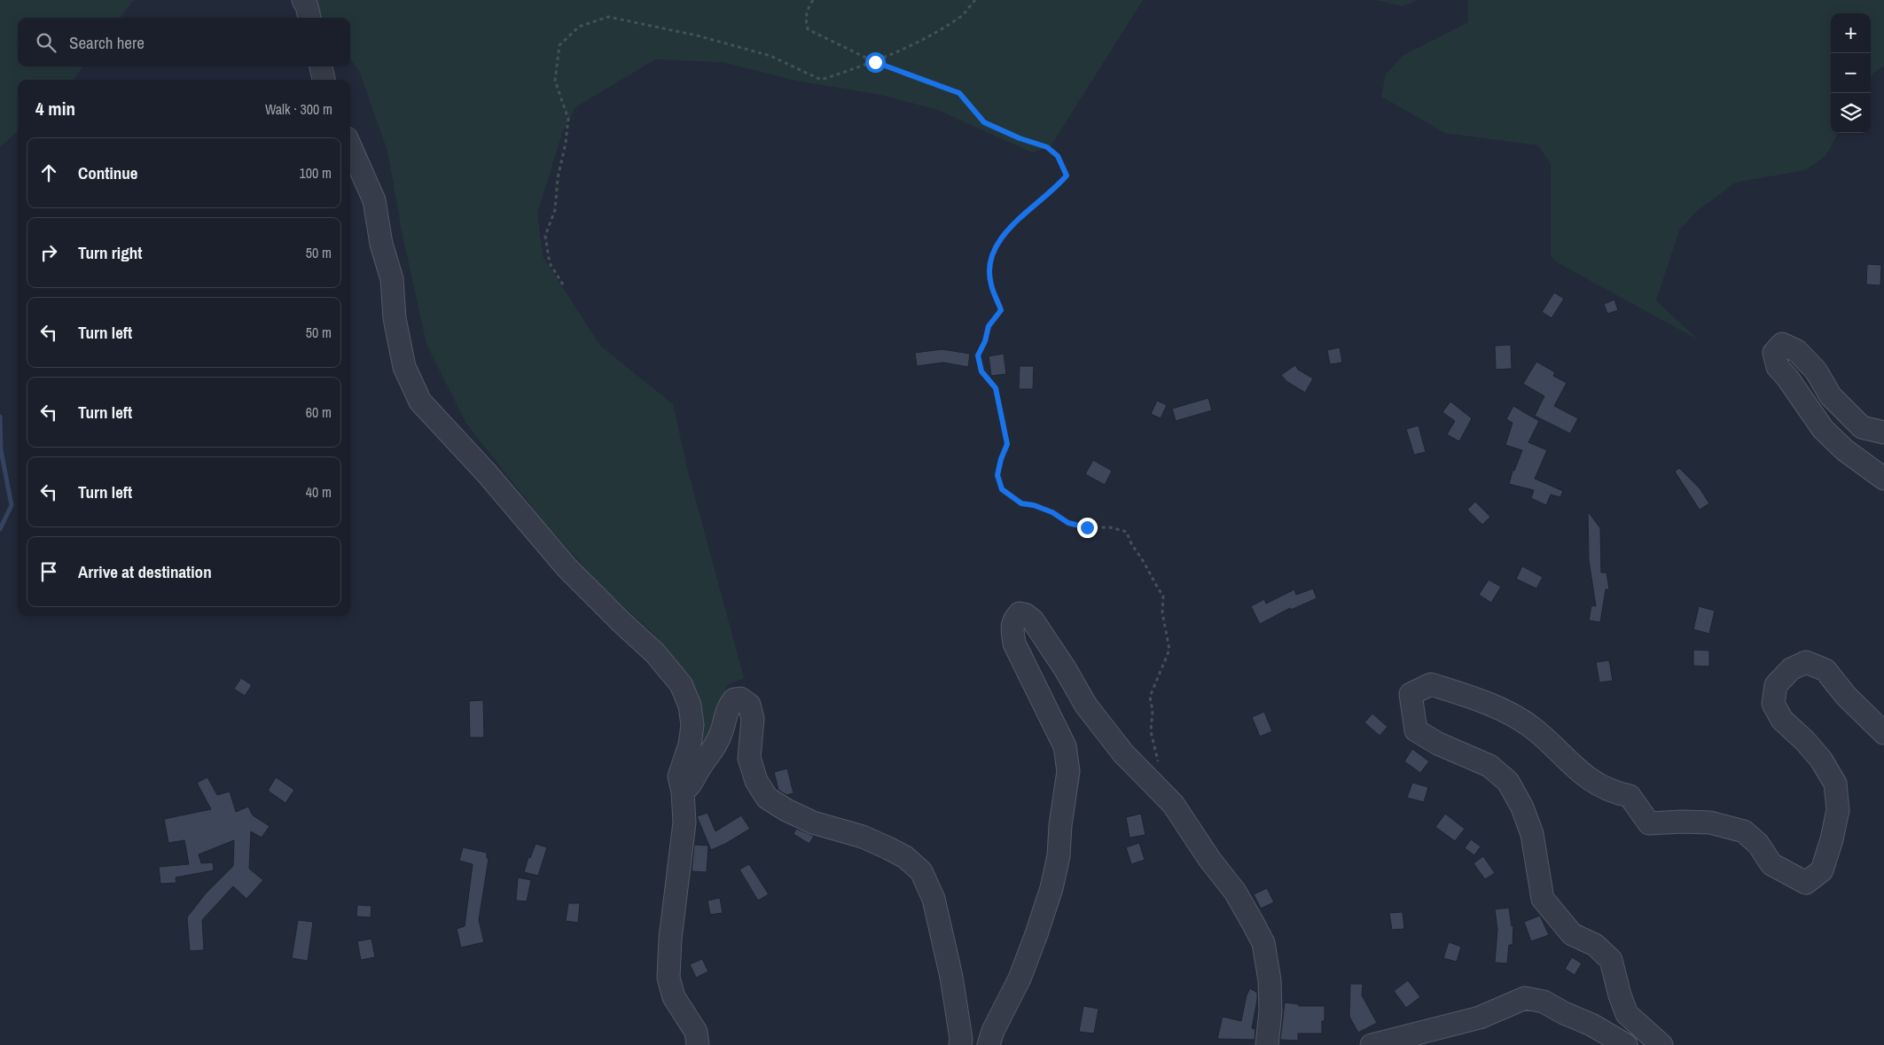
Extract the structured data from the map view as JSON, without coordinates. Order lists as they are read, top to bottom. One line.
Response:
{"page":{"map_buttons":["+","−"],"search":"Search here","heading":["4 min","Walk · 300 m"],"list":[["Continue","100 m"],["Turn right","50 m"],["Turn left","50 m"],["Turn left","60 m"],["Turn left","40 m"],"Arrive at destination"]}}
